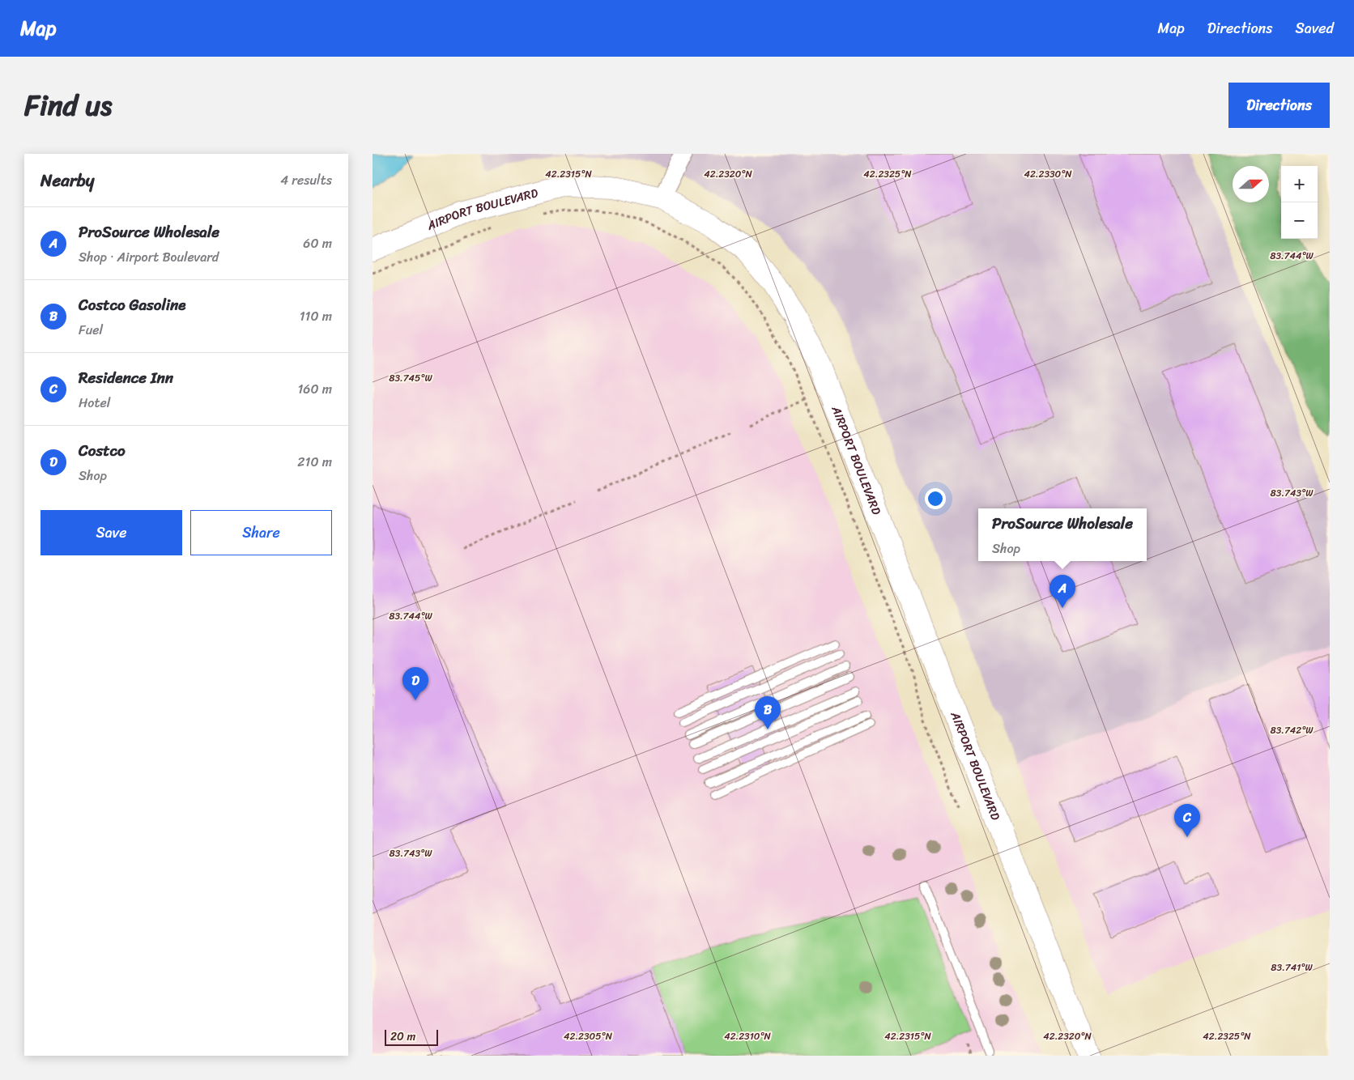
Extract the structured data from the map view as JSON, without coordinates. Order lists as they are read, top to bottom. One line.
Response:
{"streets":{"street":["AIRPORT BOULEVARD"]},"scale_bar":"20 m","north":"right","page":{"header":"Map","nav":["Map","Directions","Saved"],"title":"Find us","buttons":["Directions",["Save","Share"]],"heading":["Nearby","4 results"],"map_buttons":["+","−"],"list":[{"mark":"A","name":"ProSource Wholesale","note":"Shop · Airport Boulevard","value":"60 m"},{"mark":"B","name":"Costco Gasoline","note":"Fuel","value":"110 m"},{"mark":"C","name":"Residence Inn","note":"Hotel","value":"160 m"},{"mark":"D","name":"Costco","note":"Shop","value":"210 m"}],"popup":["ProSource Wholesale","Shop"],"pins":["A","D","B","C"],"scale":"20 m"},"coordinates":["42.2315°N","42.2320°N","42.2325°N","42.2330°N","83.744°W","83.745°W","83.743°W","83.742°W","83.741°W","42.2305°N","42.2310°N"]}
